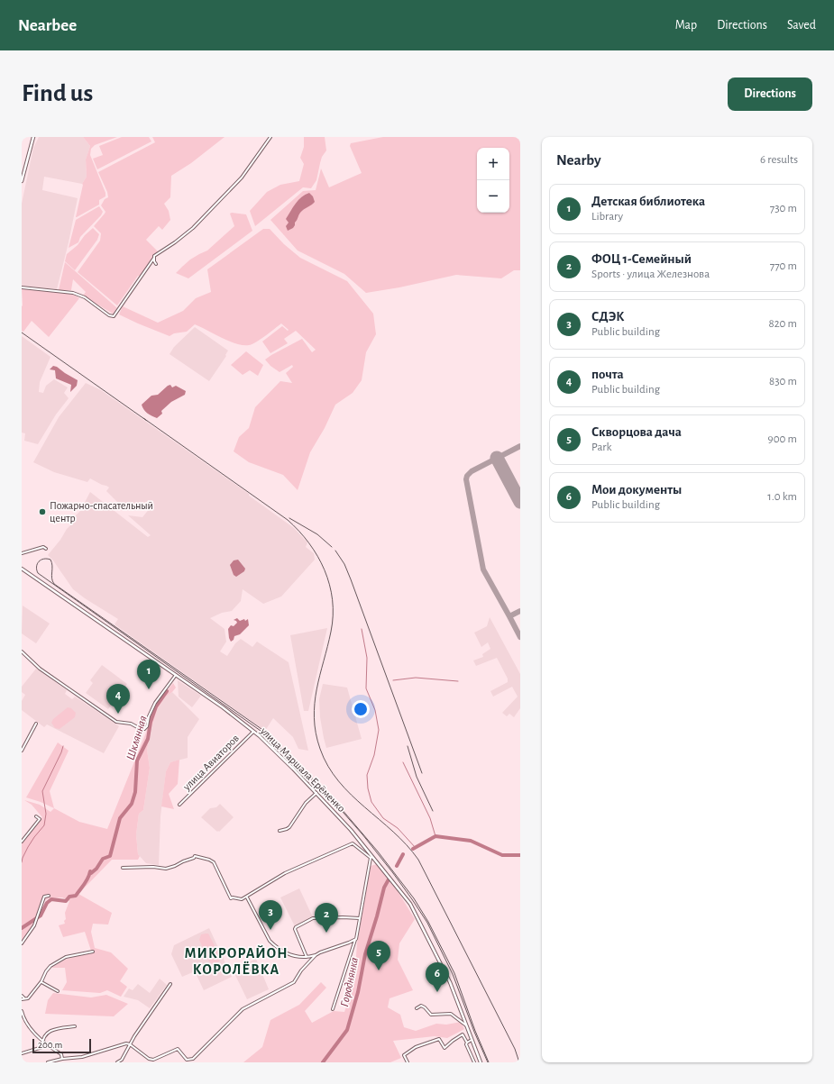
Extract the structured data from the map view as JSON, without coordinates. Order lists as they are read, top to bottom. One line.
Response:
{"streets":{"main road":["улица Маршала Ерёменко"],"street":["улица Авиаторов"]},"crossings":[["улица Авиаторов","улица Маршала Ерёменко"]],"districts":["МИКРОРАЙОН КОРОЛЁВКА"],"water":["Шклянная","Городнянка"],"places":["Пожарно-спасательный центр"],"scale_bar":"200 m","page":{"header":"Nearbee","nav":["Map","Directions","Saved"],"buttons":"Directions","title":"Find us","heading":["Nearby","6 results"],"map_buttons":["+","−"],"list":[{"mark":"1","name":"Детская библиотека","note":"Library","value":"730 m"},{"mark":"2","name":"ФОЦ 1-Семейный","note":"Sports · улица Железнова","value":"770 m"},{"mark":"3","name":"СДЭК","note":"Public building","value":"820 m"},{"mark":"4","name":"почта","note":"Public building","value":"830 m"},{"mark":"5","name":"Скворцова дача","note":"Park","value":"900 m"},{"mark":"6","name":"Мои документы","note":"Public building","value":"1.0 km"}],"pins":["1","4","3","2","5","6"],"scale":"200 m"}}
